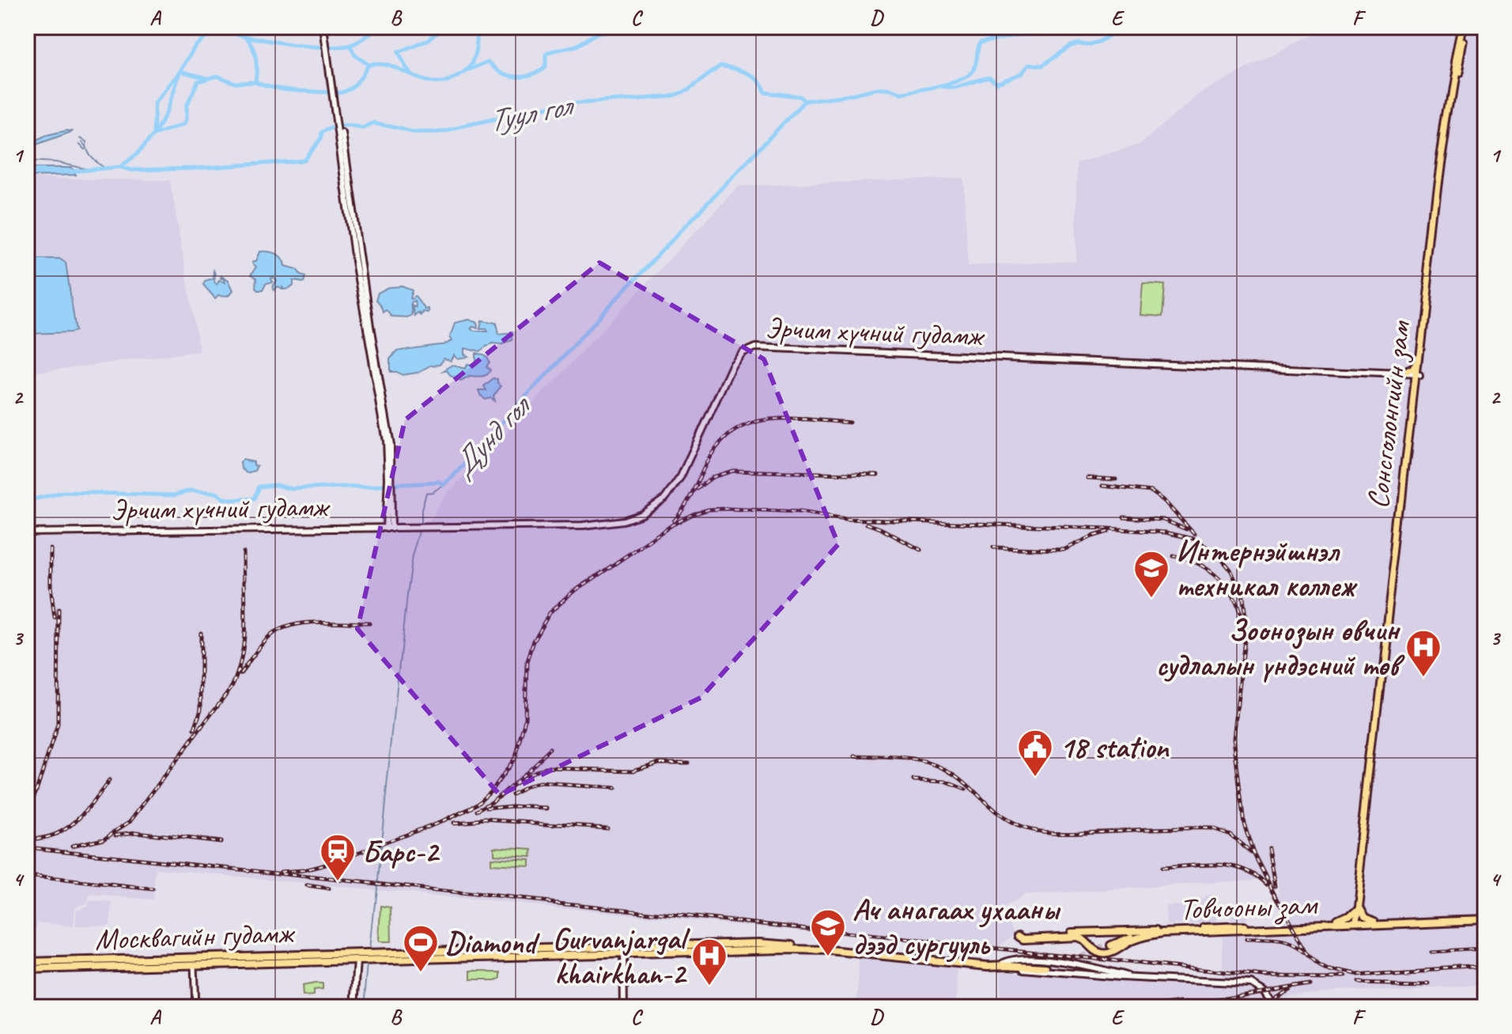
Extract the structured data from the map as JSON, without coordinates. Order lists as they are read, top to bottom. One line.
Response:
{"streets":{"highway":["Товчооны зам","Москвагийн гудамж"],"main road":["Эрчим хүчний гудамж","Сонсголонгийн зам"]},"crossings":[["Эрчим хүчний гудамж","Сонсголонгийн зам"],["Сонсголонгийн зам","Товчооны зам"]],"water":["Туул гол","Дунд гол"],"places":{"school or university":["Интернэйшнэл техникал коллеж","Ач анагаах ухааны дээд сургууль"],"hospital":["Зоонозын өвчин судлалын үндэсний төв","Gurvanjargal khairkhan-2"],"public building":["18 station"],"station":["Барс-2"],"sports":["Diamond"]},"grid":{"columns":["A","B","C","D","E","F"],"rows":["1","2","3","4"]}}
